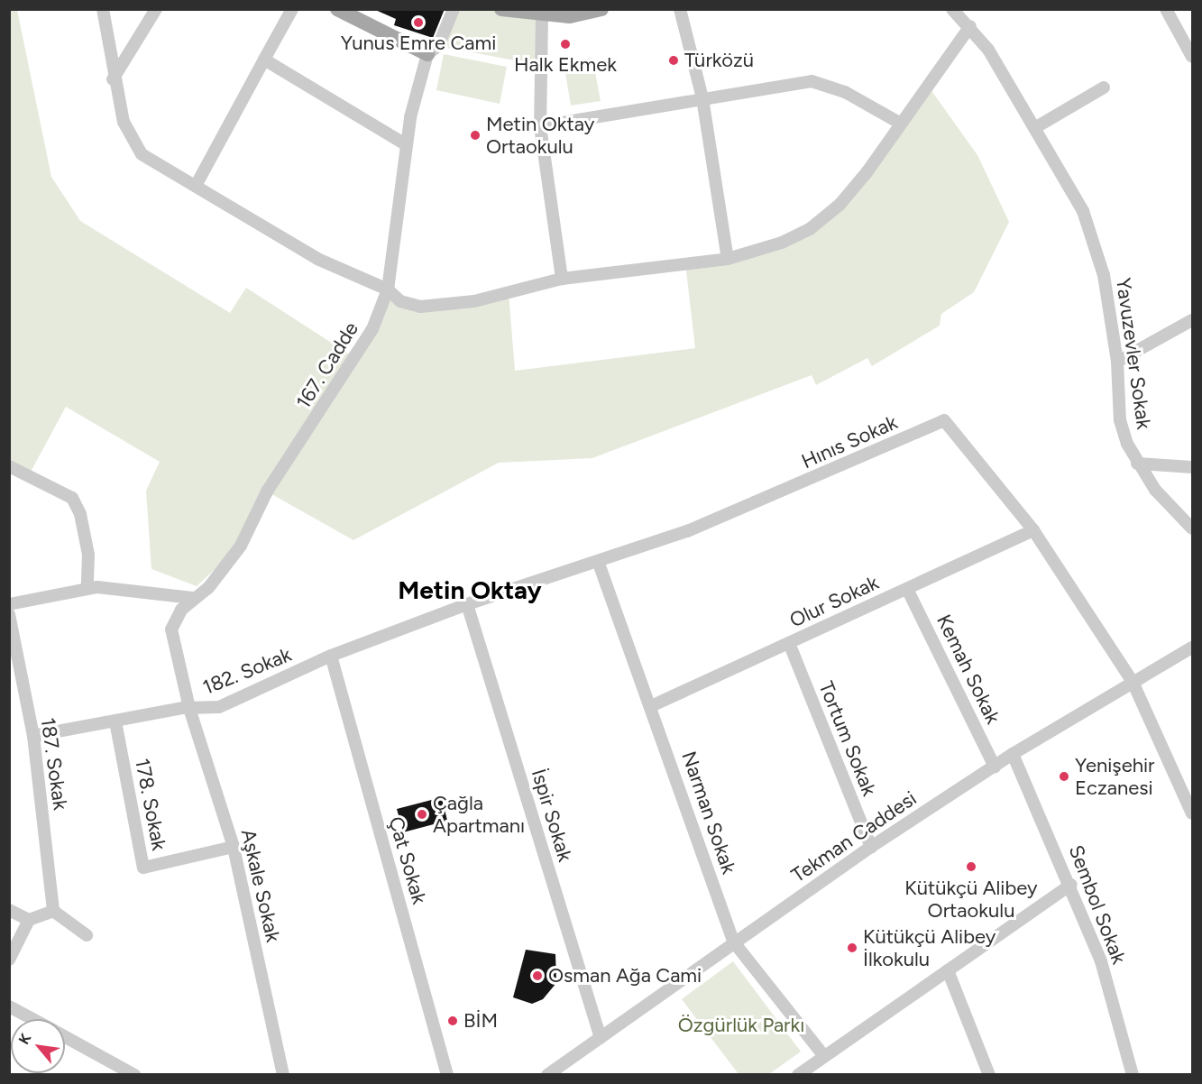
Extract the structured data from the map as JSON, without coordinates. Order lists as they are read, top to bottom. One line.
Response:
{"streets":{"street":["Yavuzevler Sokak","167. Cadde","Hınıs Sokak","Olur Sokak","Kemah Sokak","182. Sokak","Tortum Sokak","187. Sokak","178. Sokak","Narman Sokak","İspir Sokak","Tekman Caddesi","Çat Sokak","Aşkale Sokak","Sembol Sokak"]},"crossings":[["167. Cadde","182. Sokak"],["167. Cadde","Aşkale Sokak"],["Hınıs Sokak","Olur Sokak"],["Hınıs Sokak","182. Sokak"],["Hınıs Sokak","Narman Sokak"],["Hınıs Sokak","İspir Sokak"],["Hınıs Sokak","Tekman Caddesi"],["Olur Sokak","Kemah Sokak"],["Olur Sokak","Tortum Sokak"],["Olur Sokak","Narman Sokak"],["Kemah Sokak","Tekman Caddesi"],["182. Sokak","187. Sokak"],["182. Sokak","178. Sokak"],["182. Sokak","İspir Sokak"],["182. Sokak","Çat Sokak"],["182. Sokak","Aşkale Sokak"],["Tortum Sokak","Tekman Caddesi"],["178. Sokak","Aşkale Sokak"],["Narman Sokak","Tekman Caddesi"],["İspir Sokak","Tekman Caddesi"],["Tekman Caddesi","Sembol Sokak"]],"districts":["Metin Oktay"],"parks":["Özgürlük Parkı"],"places":["Yunus Emre Cami","Halk Ekmek","Türközü","Metin Oktay Ortaokulu","Yenişehir Eczanesi","Çağla Apartmanı","Kütükçü Alibey Ortaokulu","Kütükçü Alibey İlkokulu","Osman Ağa Cami","BİM"],"north":"top left"}
